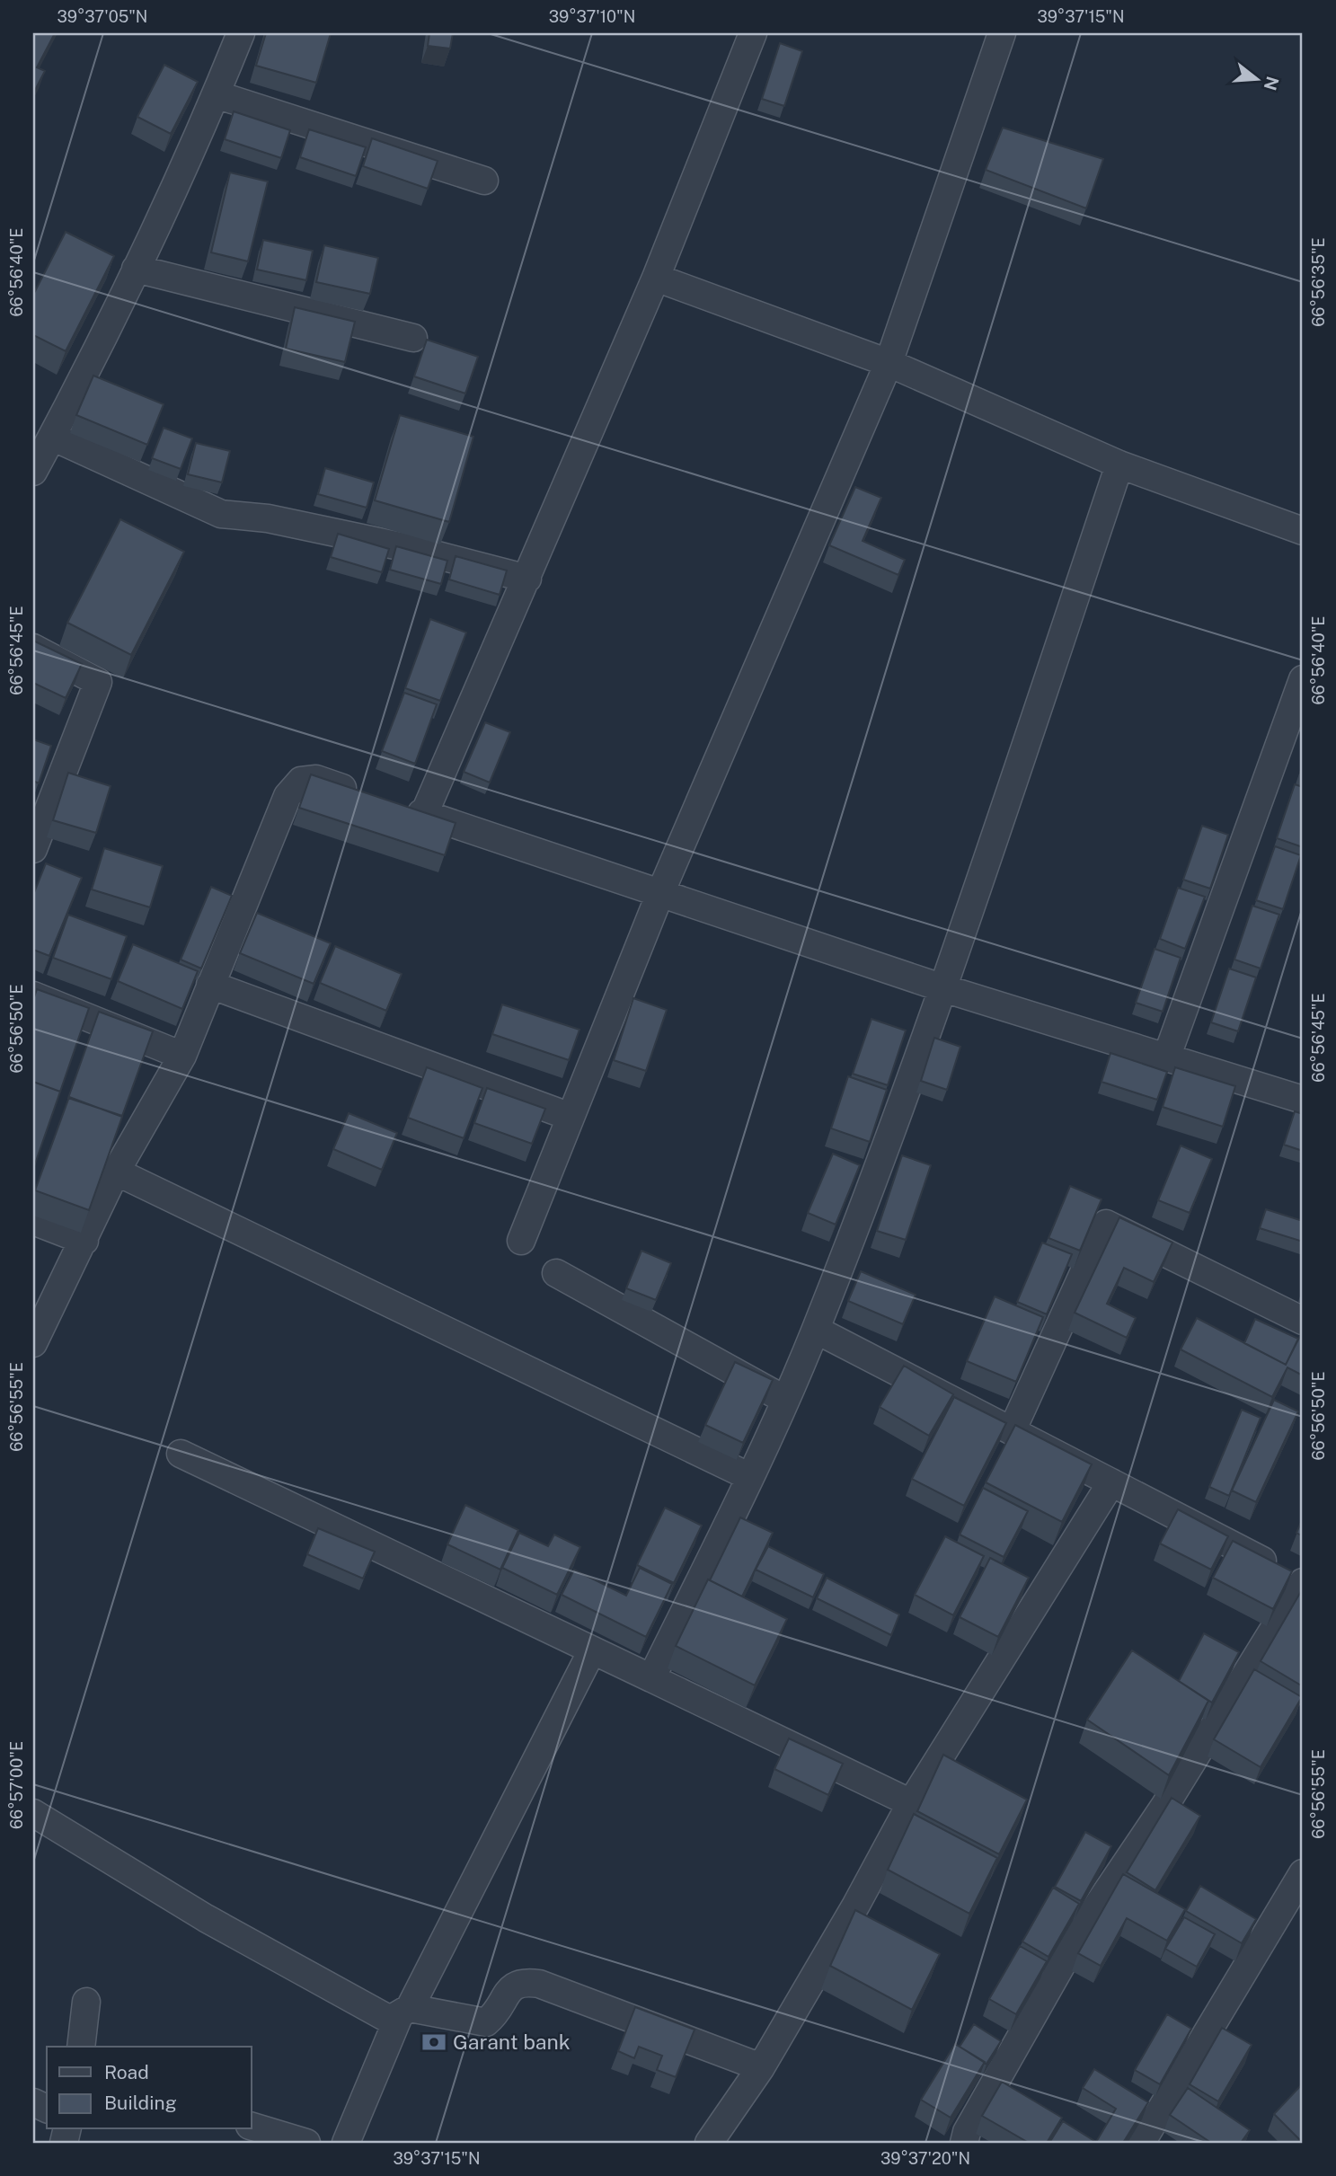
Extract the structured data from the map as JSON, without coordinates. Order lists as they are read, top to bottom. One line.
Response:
{"places":{"bank":["Garant bank"]},"legend":["Road","Building"],"north":"right","coordinates":["39°37'05\"N","39°37'10\"N","39°37'15\"N","66°56'40\"E","66°56'35\"E","66°56'45\"E","66°56'50\"E","66°56'55\"E","66°57'00\"E","39°37'20\"N"]}
